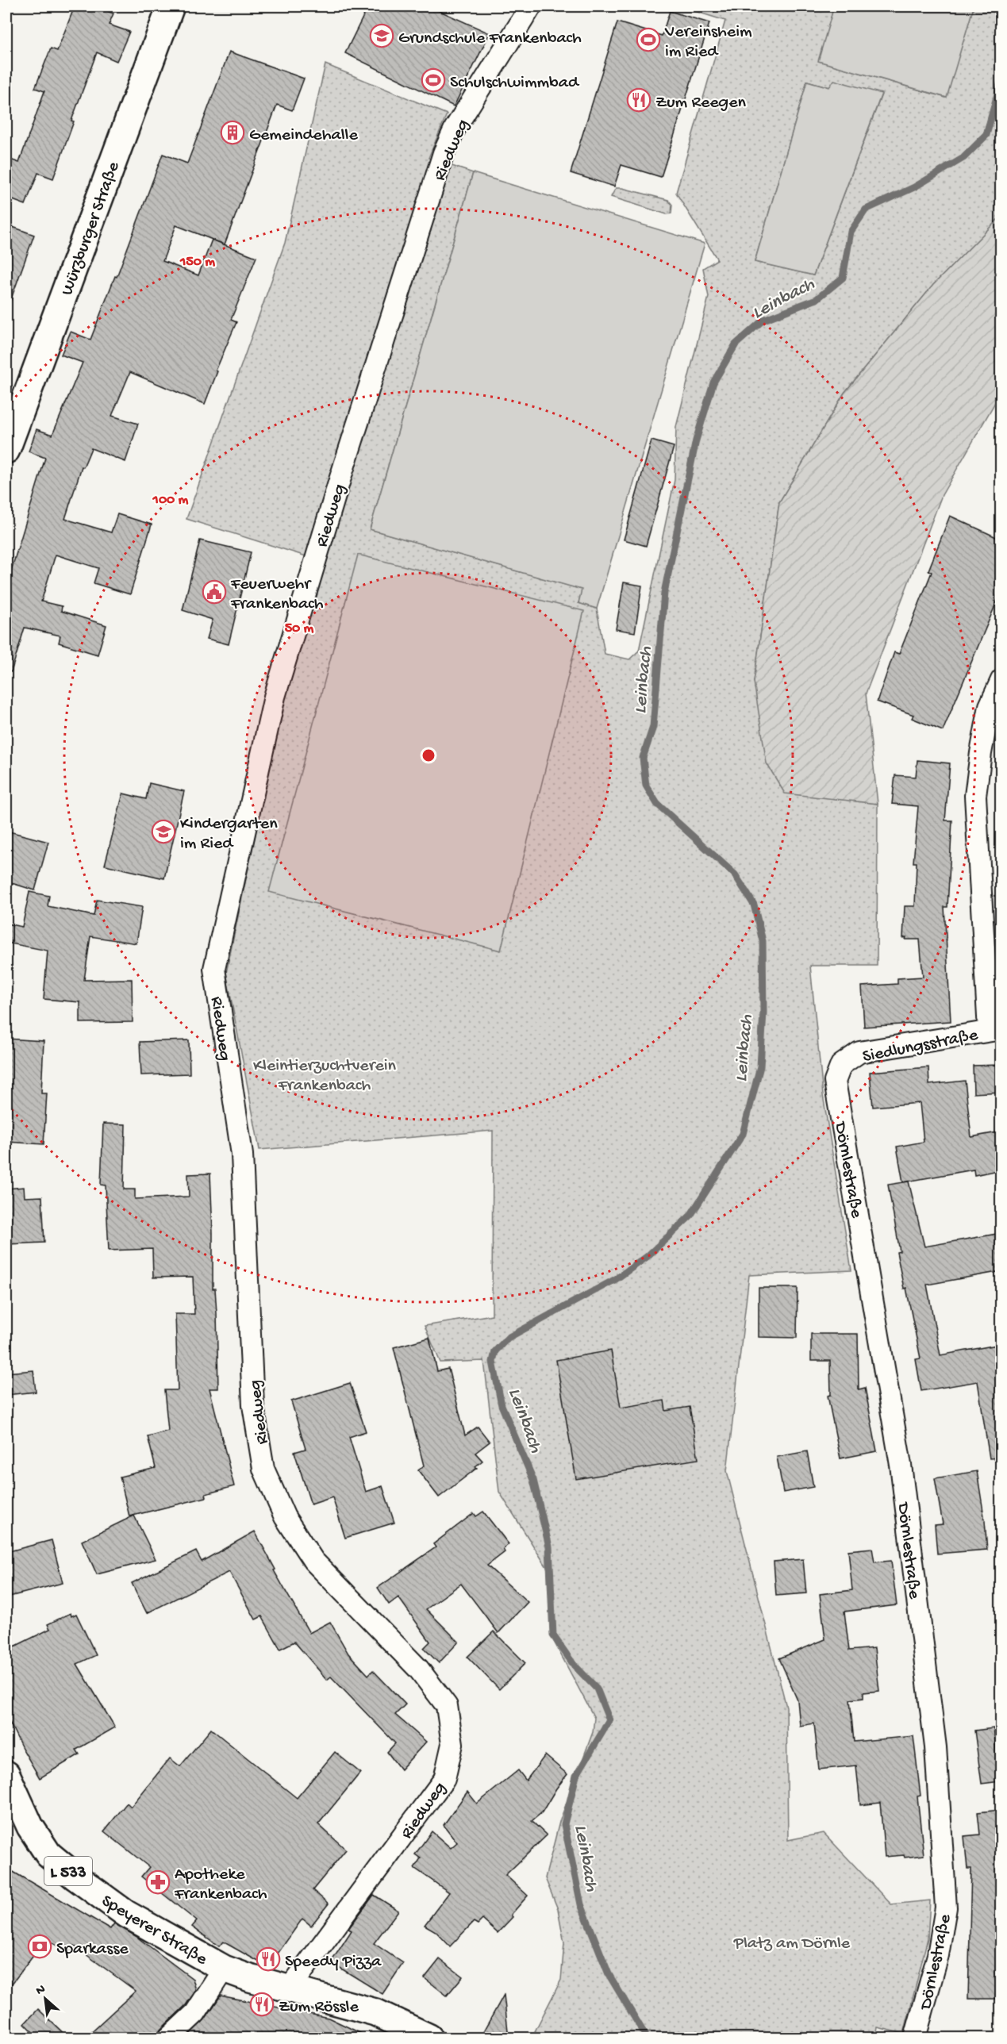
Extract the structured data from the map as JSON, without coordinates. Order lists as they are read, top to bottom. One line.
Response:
{"streets":{"main road":["Würzburger Straße","L 533","Speyerer Straße"],"street":["Riedweg","Siedlungsstraße","Dörnlestraße"]},"crossings":[["Riedweg","L 533"],["Siedlungsstraße","Dörnlestraße"],["L 533","Speyerer Straße"]],"water":["Leinbach"],"parks":["Kleintierzuchtverein Frankenbach","Platz am Dörnle"],"places":{"school or university":["Grundschule Frankenbach","Kindergarten im Ried"],"sports":["Vereinsheim im Ried","Schulschwimmbad"],"restaurant":["Zum Reegen","Speedy Pizza","Zum Rössle"],"building":["Gemeindehalle"],"public building":["Feuerwehr Frankenbach"],"pharmacy":["Apotheke Frankenbach"],"bank":["Sparkasse"]},"north":"top left","rings":["150 m","100 m","50 m"]}
